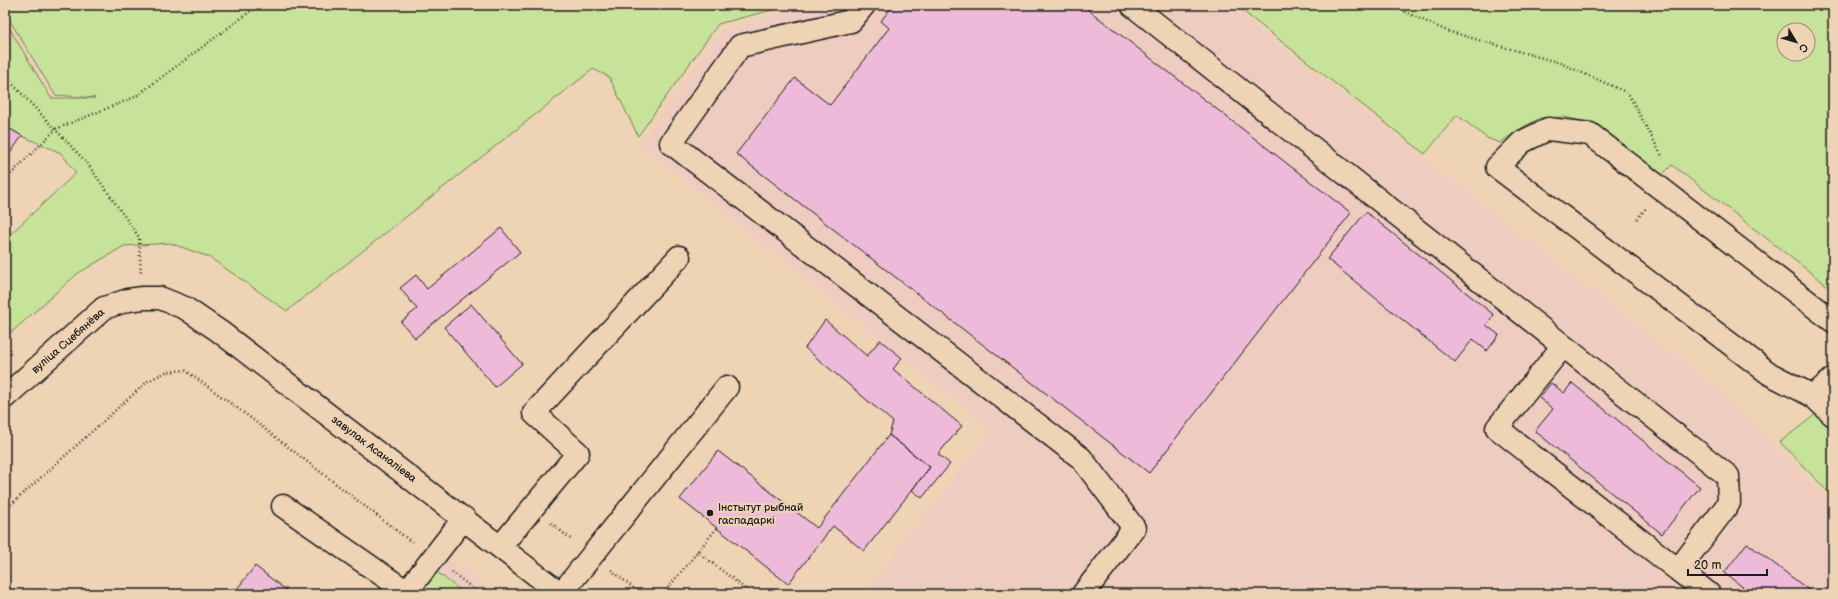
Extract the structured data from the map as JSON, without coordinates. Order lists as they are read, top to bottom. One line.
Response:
{"streets":{"street":["вуліца Сцебянёва","завулак Асаналіева"]},"crossings":[["вуліца Сцебянёва","завулак Асаналіева"]],"places":["Інстытут рыбнай гаспадаркі"],"scale_bar":"20 m","north":"bottom right"}
